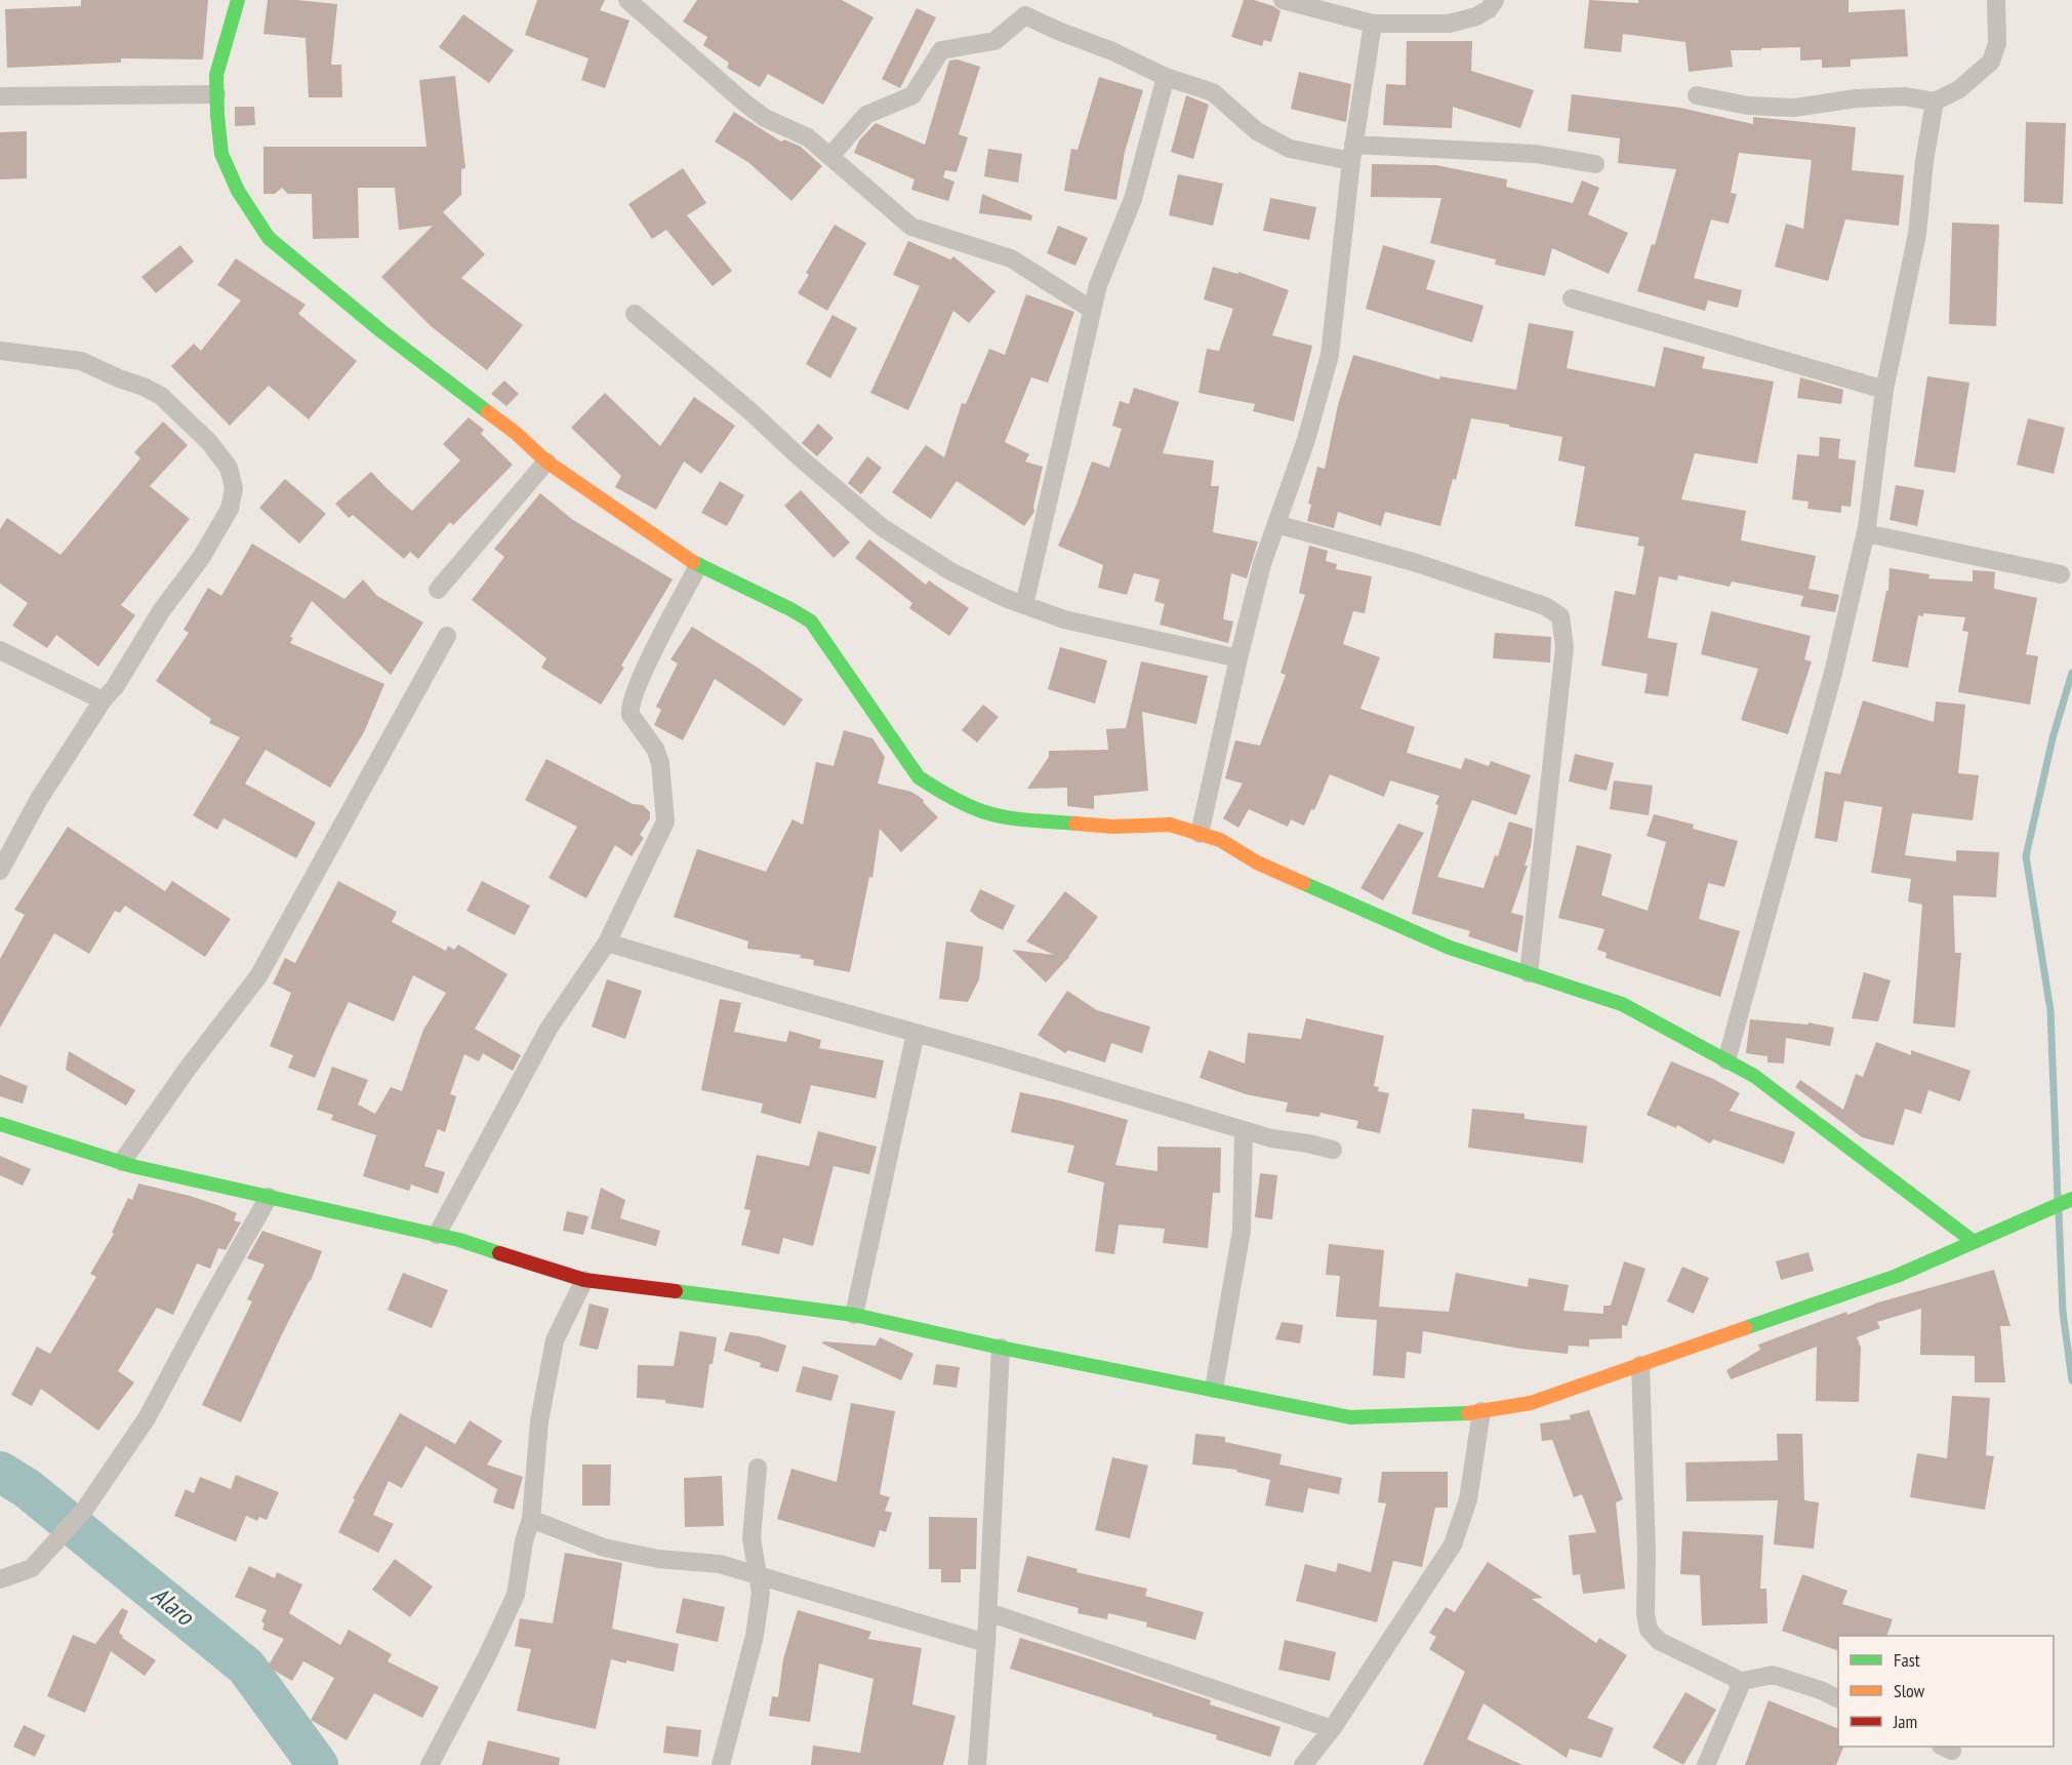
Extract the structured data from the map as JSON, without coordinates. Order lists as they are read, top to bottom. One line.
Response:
{"water":["Alaro"],"legend":["Fast","Slow","Jam"]}
